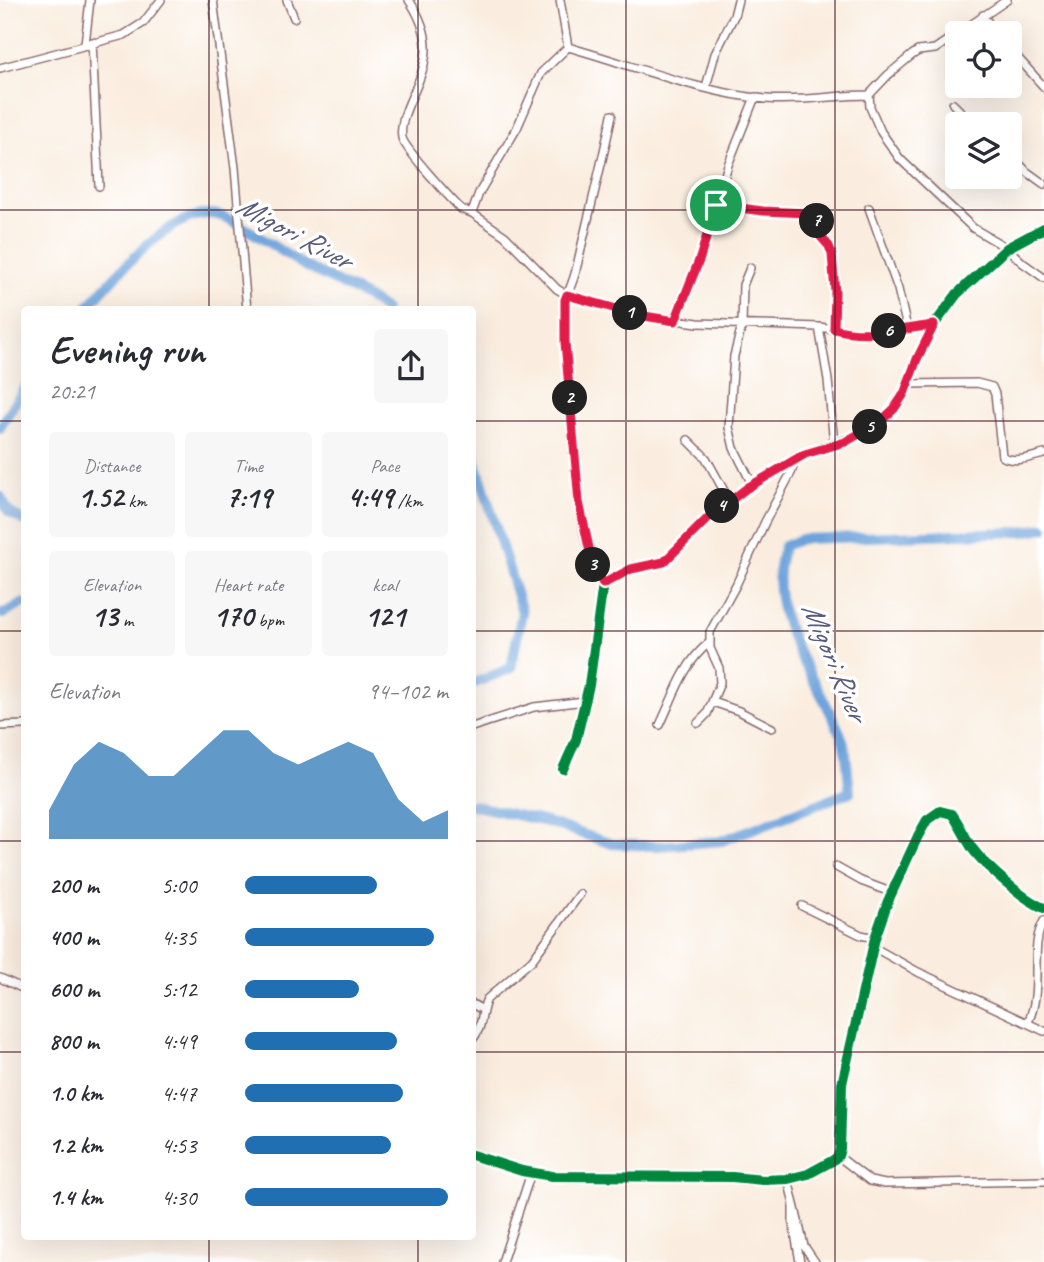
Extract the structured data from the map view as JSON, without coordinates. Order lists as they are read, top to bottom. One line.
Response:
{"water":["Migori River"],"page":{"pins":["7","1","6","2","5","4","3"],"heading":["Evening run","20:21"],"stats":[["Distance","1.52 km"],["Time","7:19"],["Pace","4:49 /km"],["Elevation","13 m"],["Heart rate","170 bpm"],["kcal","121"]],"chart":["Elevation","94–102 m"],"list":[{"name":"200 m","note":"5:00"},{"name":"400 m","note":"4:35"},{"name":"600 m","note":"5:12"},{"name":"800 m","note":"4:49"},{"name":"1.0 km","note":"4:47"},{"name":"1.2 km","note":"4:53"},{"name":"1.4 km","note":"4:30"}]}}
